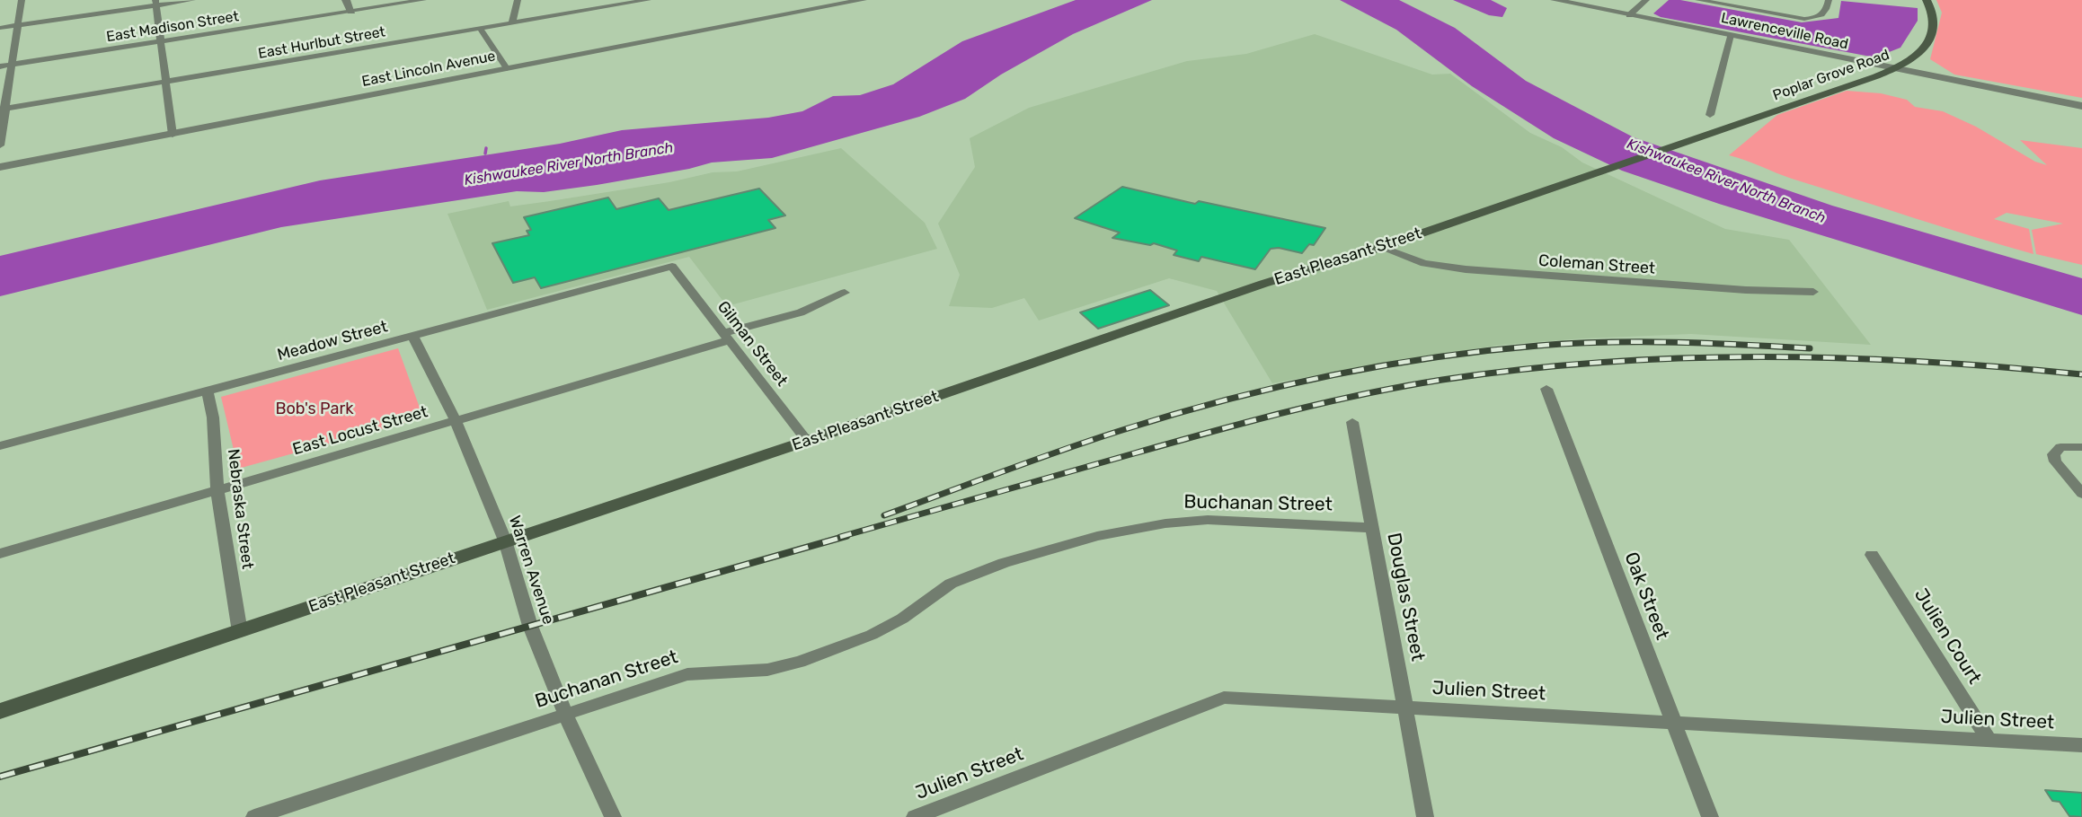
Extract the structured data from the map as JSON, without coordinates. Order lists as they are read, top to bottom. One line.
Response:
{"streets":{"main road":["Poplar Grove Road","East Pleasant Street"],"street":["East Madison Street","Lawrenceville Road","East Hurlbut Street","East Lincoln Avenue","Coleman Street","Meadow Street","Gilman Street","East Locust Street","Buchanan Street","Nebraska Street","Warren Avenue","Oak Street","Douglas Street","Julien Court","Julien Street"]},"crossings":[["Lawrenceville Road","Poplar Grove Road"],["Poplar Grove Road","East Pleasant Street"],["East Pleasant Street","Coleman Street"],["East Pleasant Street","Gilman Street"],["East Pleasant Street","Nebraska Street"],["East Pleasant Street","Warren Avenue"],["Meadow Street","Gilman Street"],["Meadow Street","Nebraska Street"],["Meadow Street","Warren Avenue"],["Gilman Street","East Locust Street"],["East Locust Street","Nebraska Street"],["East Locust Street","Warren Avenue"],["Buchanan Street","Warren Avenue"],["Buchanan Street","Douglas Street"],["Oak Street","Julien Street"],["Douglas Street","Julien Street"],["Julien Court","Julien Street"]],"water":["Kishwaukee River North Branch"],"parks":["Bob's Park"]}
